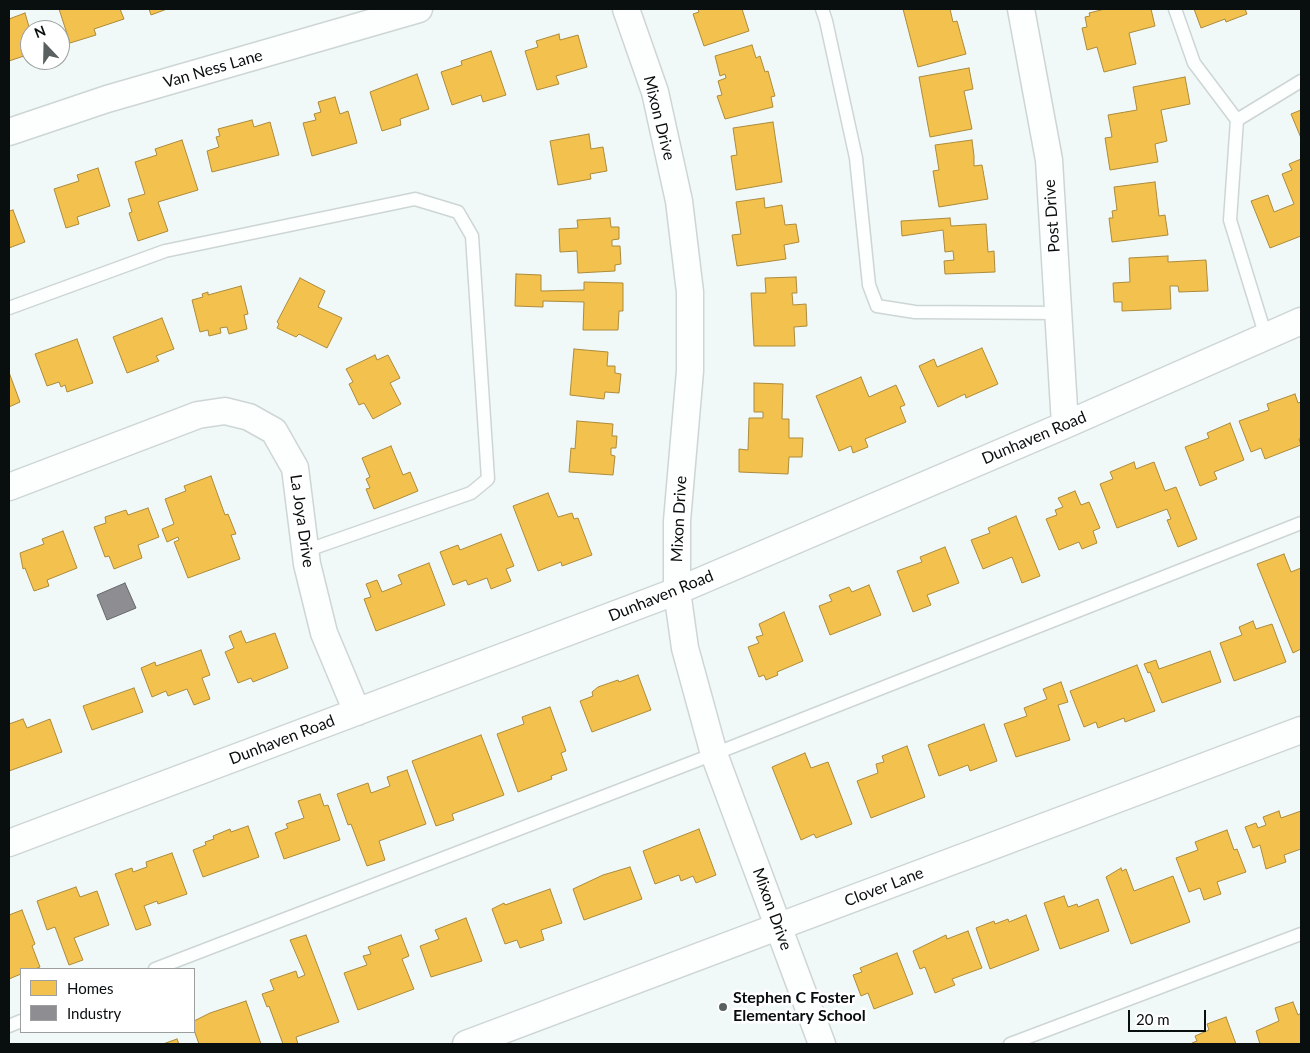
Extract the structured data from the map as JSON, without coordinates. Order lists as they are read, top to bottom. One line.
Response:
{"streets":{"street":["Van Ness Lane","Mixon Drive","Post Drive","Dunhaven Road","La Joya Drive","Clover Lane"]},"crossings":[["Mixon Drive","Dunhaven Road"],["Mixon Drive","Clover Lane"],["Post Drive","Dunhaven Road"],["Dunhaven Road","La Joya Drive"]],"places":["Stephen C Foster Elementary School"],"legend":["Homes","Industry"],"scale_bar":"20 m","north":"top"}
